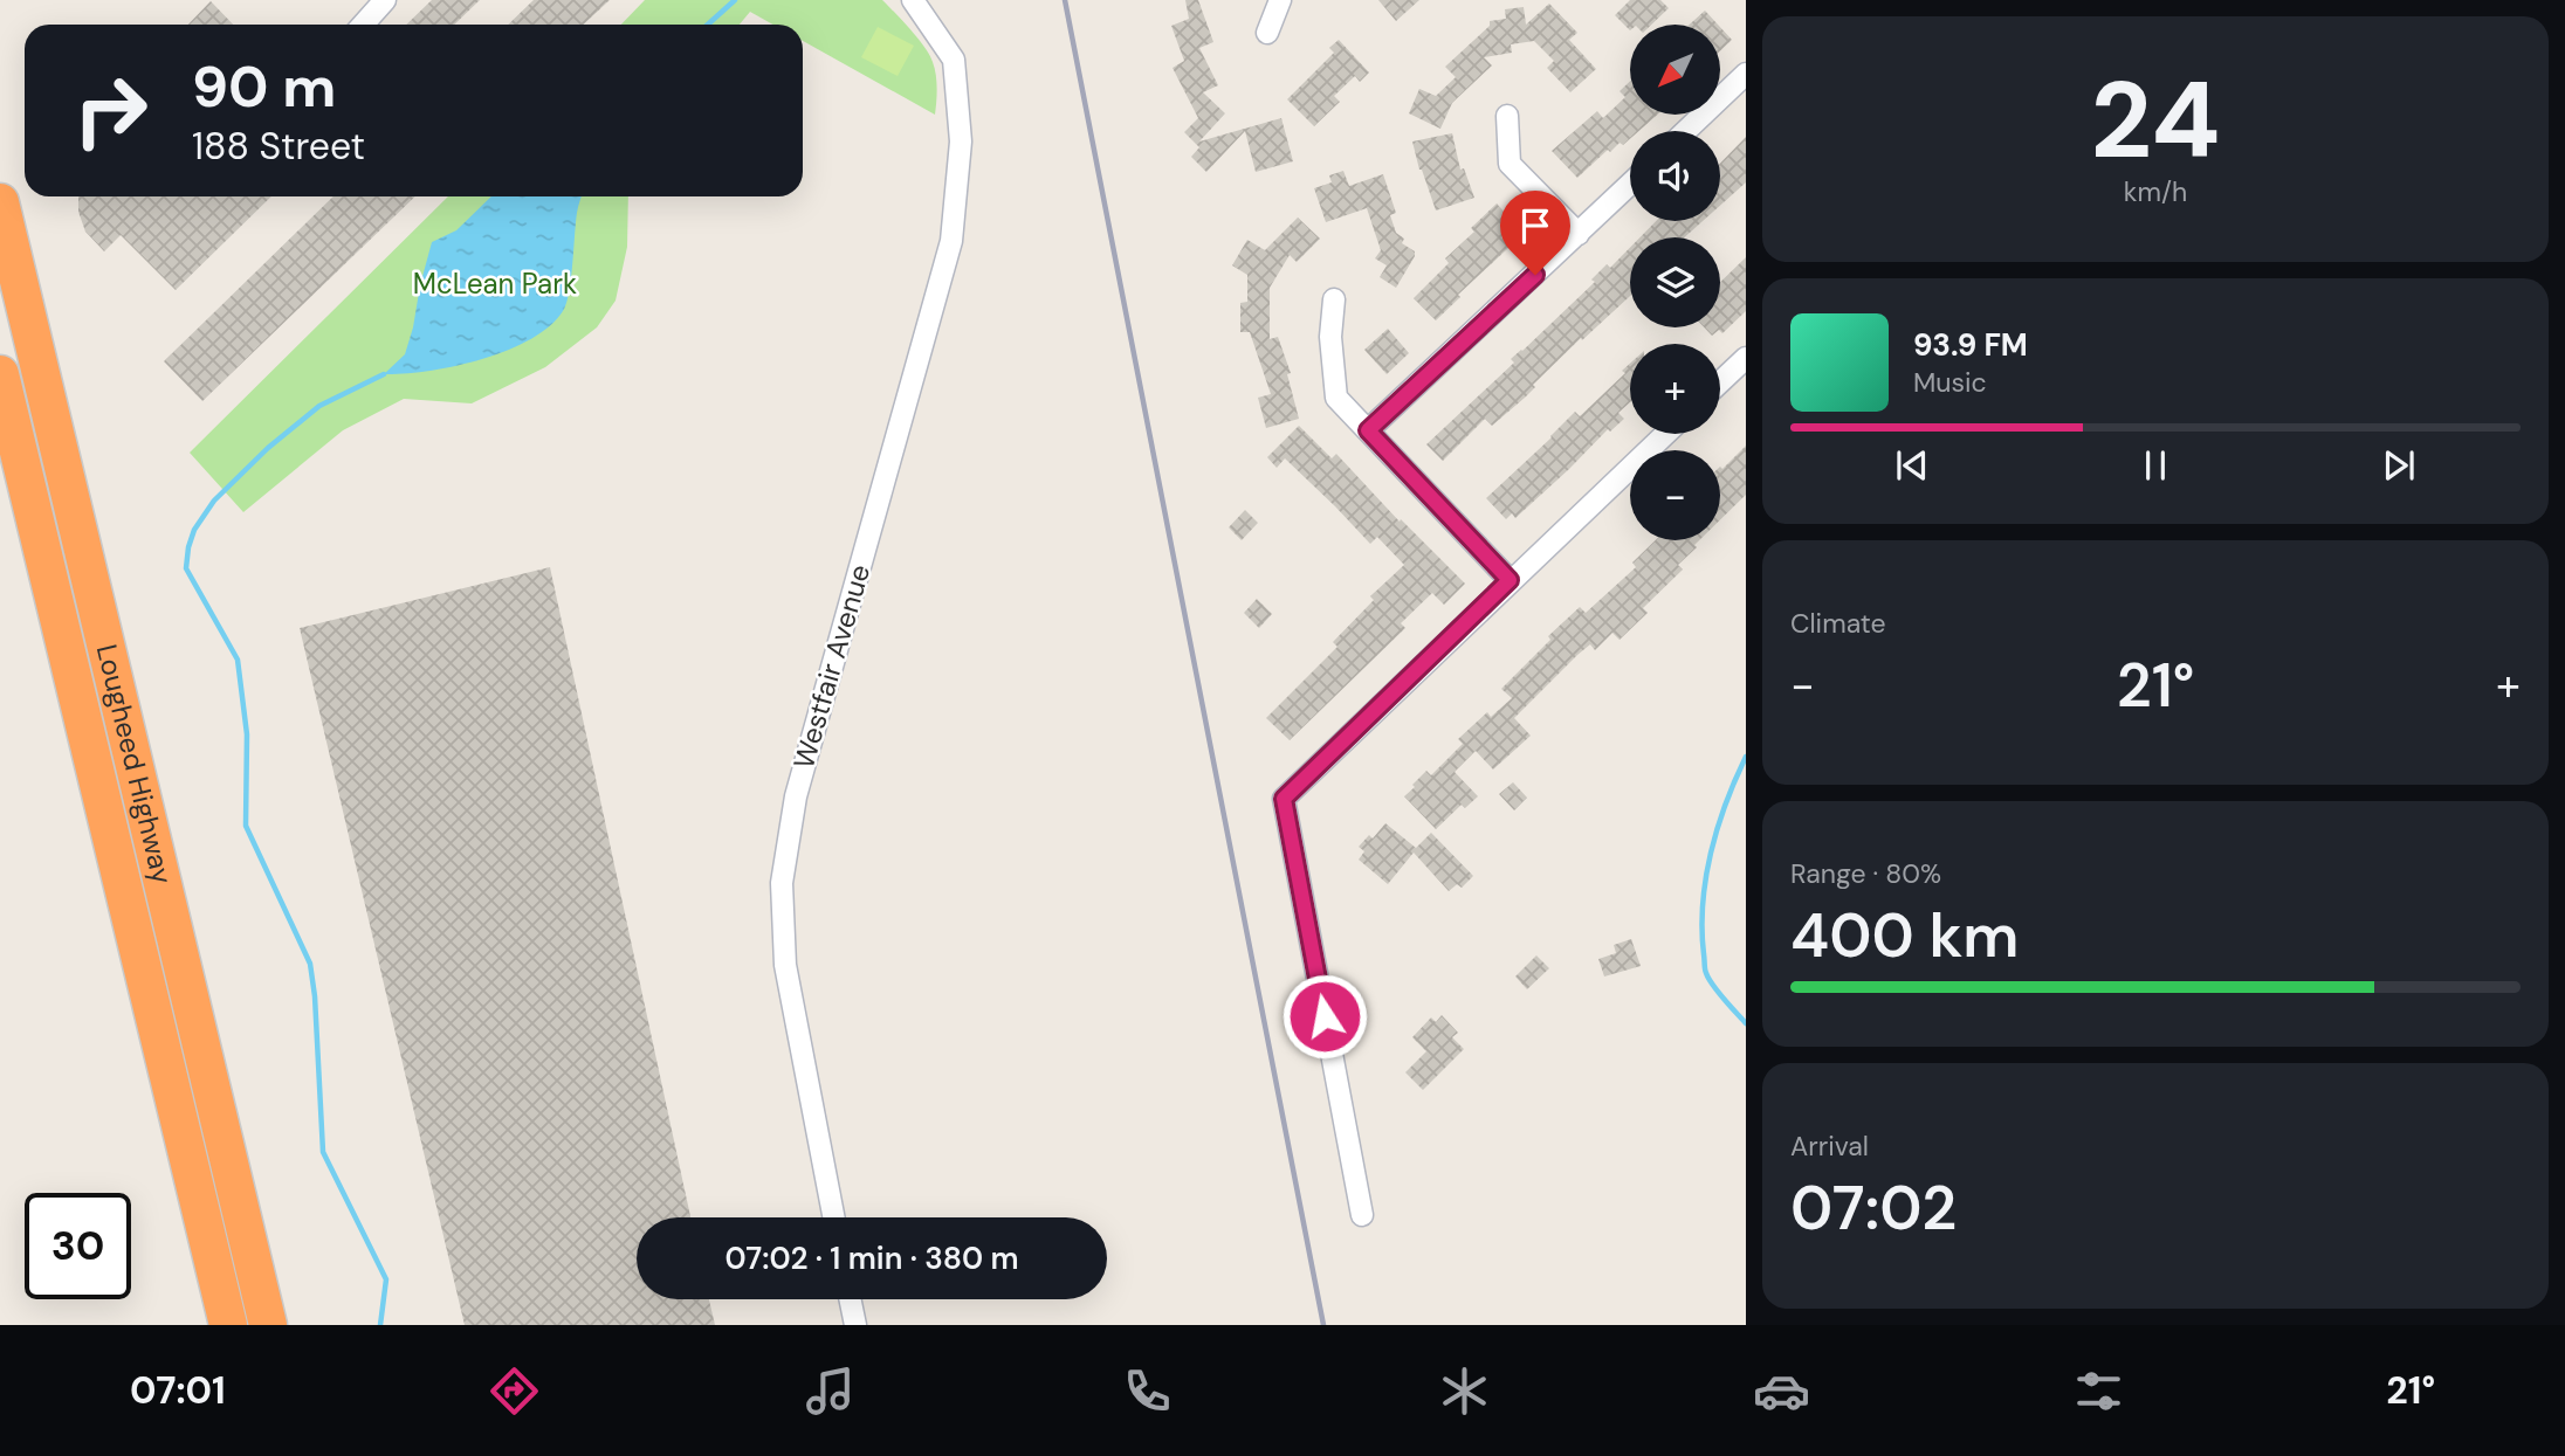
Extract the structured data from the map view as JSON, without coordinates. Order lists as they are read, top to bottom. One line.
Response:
{"streets":{"highway":["Lougheed Highway"],"street":["Westfair Avenue"]},"parks":["McLean Park"],"north":"bottom left","page":{"tile":[["24","km/h"],"Climate",["Range · 80%","400 km"],["Arrival","07:02"]],"map_buttons":["+","−"],"turn":["90 m","188 Street"],"song":["93.9 FM","Music"],"heat":["−","21°","+"],"limit":"30","trip":"07:02 · 1 min · 380 m","tabs":["07:01","21°"]}}
